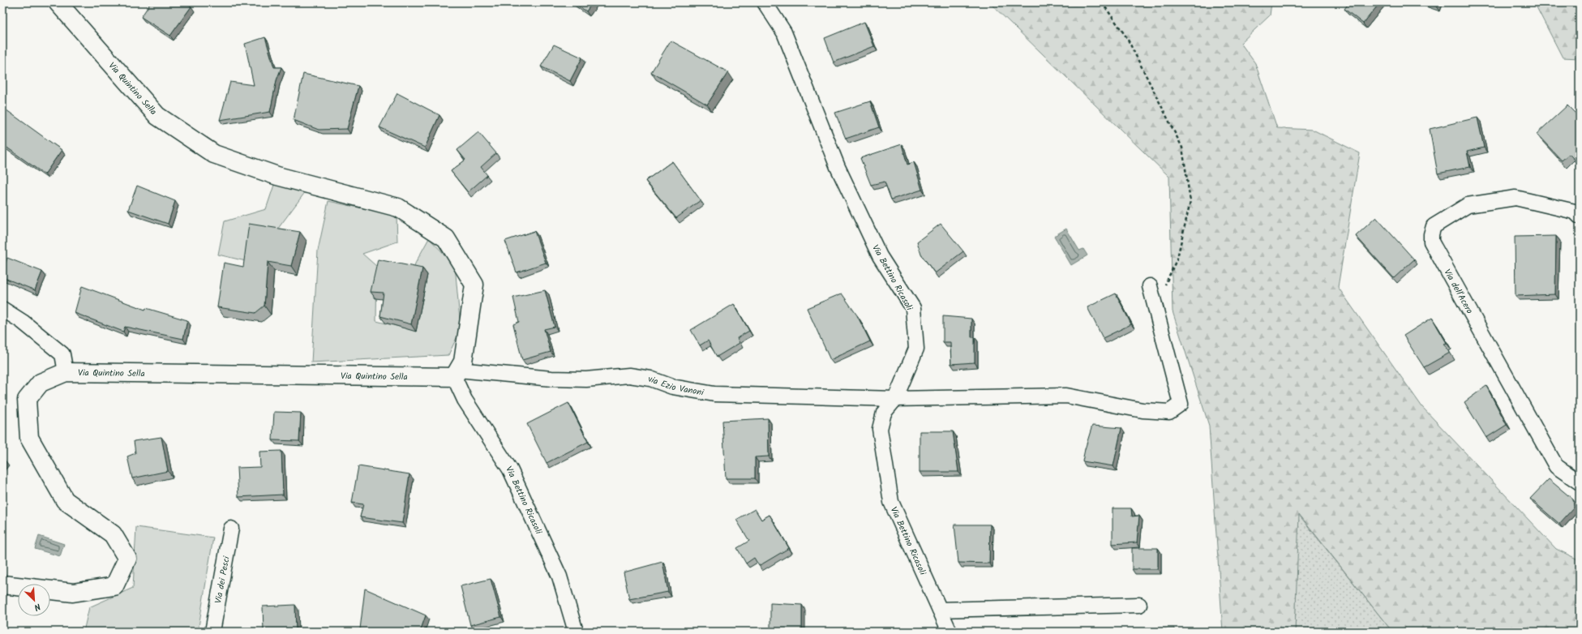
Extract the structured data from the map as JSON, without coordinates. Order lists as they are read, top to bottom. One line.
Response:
{"streets":{"street":["Via Quintino Sella","Via Bettino Ricasoli","Via dell'Acero","via Ezio Vanoni","Via dei Pesci"]},"crossings":[["Via Quintino Sella","Via Bettino Ricasoli"],["Via Quintino Sella","via Ezio Vanoni"],["Via Bettino Ricasoli","via Ezio Vanoni"]],"north":"bottom right"}
